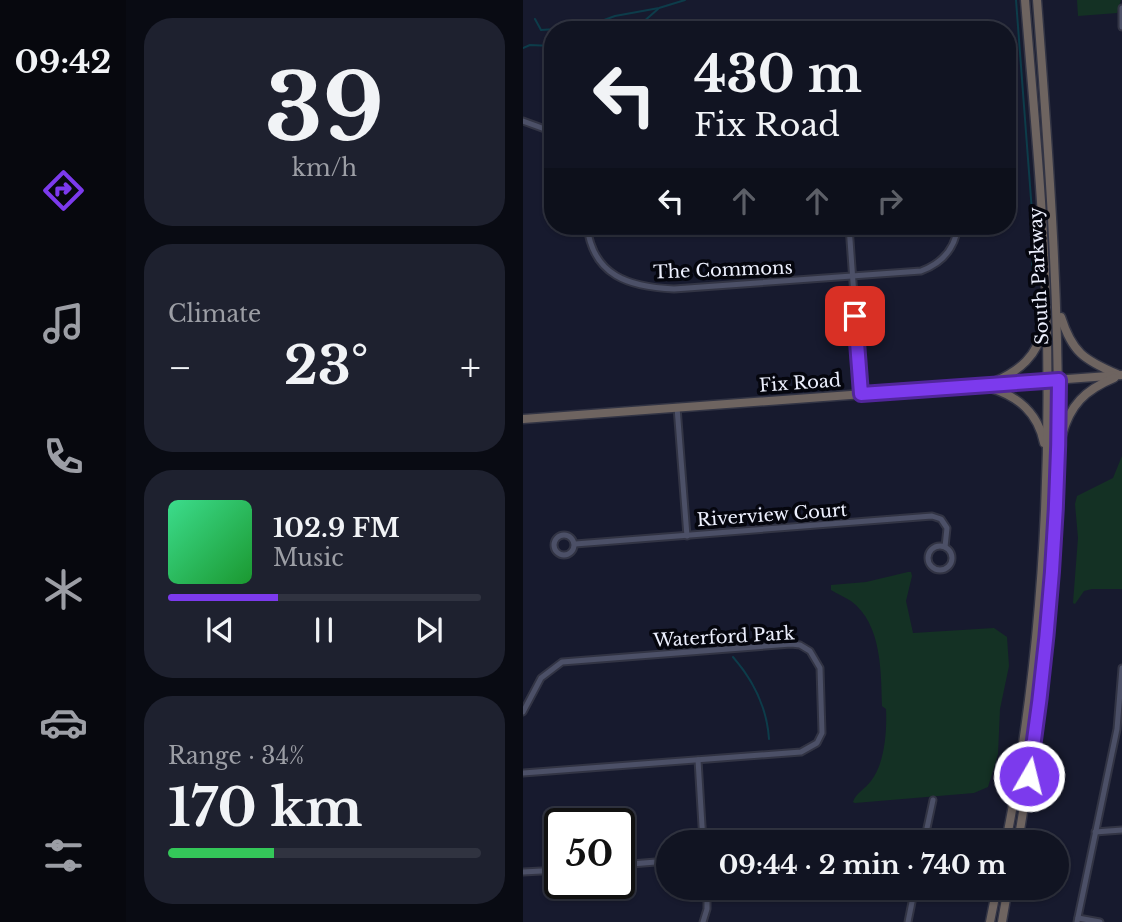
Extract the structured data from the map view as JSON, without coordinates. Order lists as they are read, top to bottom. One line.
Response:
{"streets":{"main road":["South Parkway","Fix Road"],"street":["The Commons","Riverview Court","Waterford Park"]},"crossings":[["South Parkway","Fix Road"]],"page":{"tabs":"09:42","tile":[["39","km/h"],"Climate",["Range · 34%","170 km"]],"turn":["430 m","Fix Road"],"heat":["−","23°","+"],"song":["102.9 FM","Music"],"limit":"50","trip":"09:44 · 2 min · 740 m"}}
